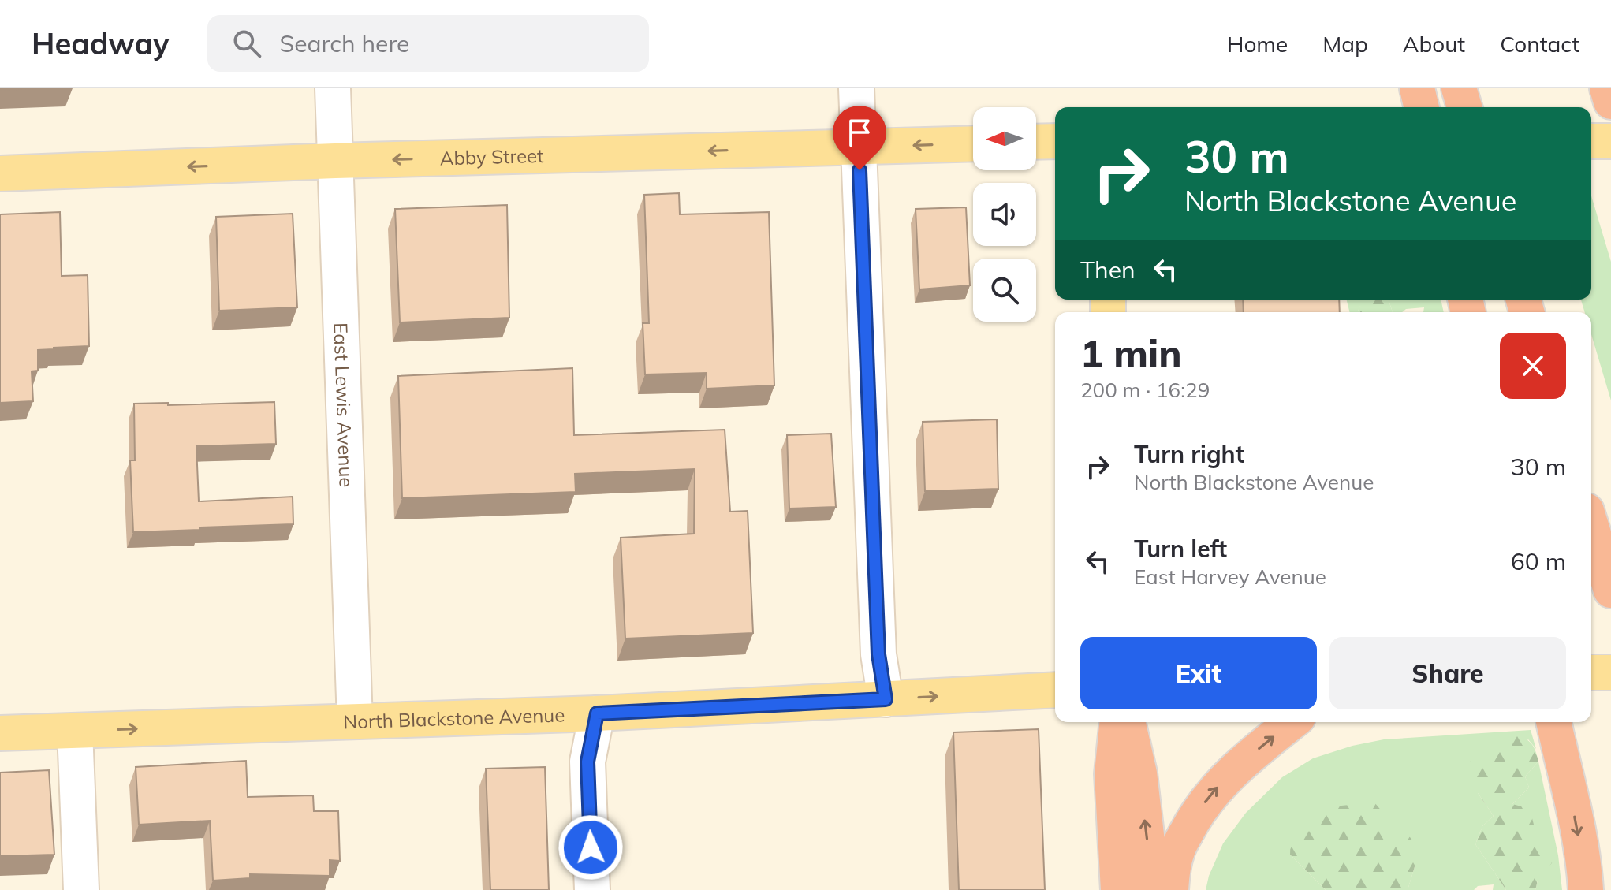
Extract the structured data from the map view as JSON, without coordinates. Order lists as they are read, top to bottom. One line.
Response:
{"streets":{"main road":["Abby Street","North Blackstone Avenue"],"street":["East Lewis Avenue"]},"crossings":[["Abby Street","East Lewis Avenue"],["East Lewis Avenue","North Blackstone Avenue"]],"one_way":["Abby Street","North Blackstone Avenue"],"north":"left","page":{"header":"Headway","search":"Search here","nav":["Home","Map","About","Contact"],"turn":["30 m","North Blackstone Avenue"],"then":"Then","heading":["1 min","200 m · 16:29"],"list":[{"name":"Turn right","note":"North Blackstone Avenue","value":"30 m"},{"name":"Turn left","note":"East Harvey Avenue","value":"60 m"}],"buttons":["Exit","Share"]}}
